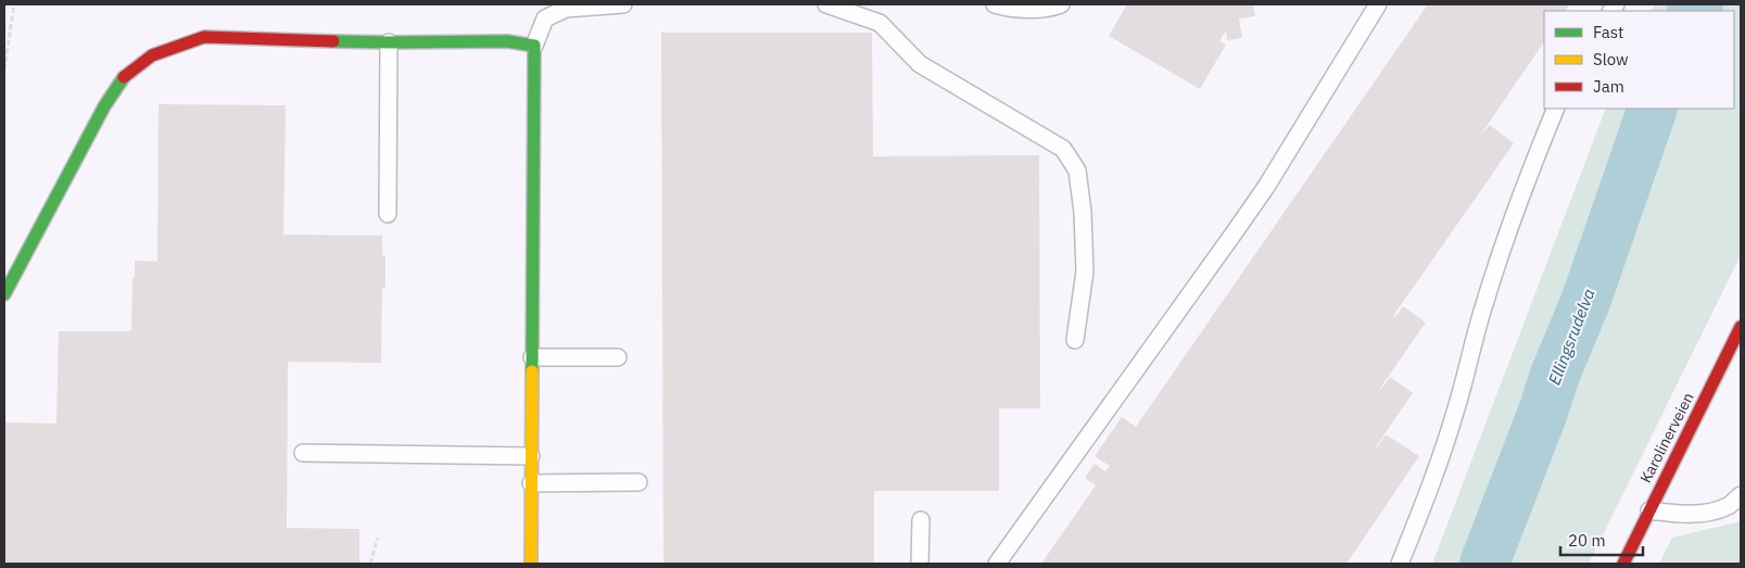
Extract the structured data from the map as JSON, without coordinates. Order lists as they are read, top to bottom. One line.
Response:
{"streets":{"street":["Karolinerveien"]},"water":["Ellingsrudelva"],"legend":["Fast","Slow","Jam"],"scale_bar":"20 m"}
